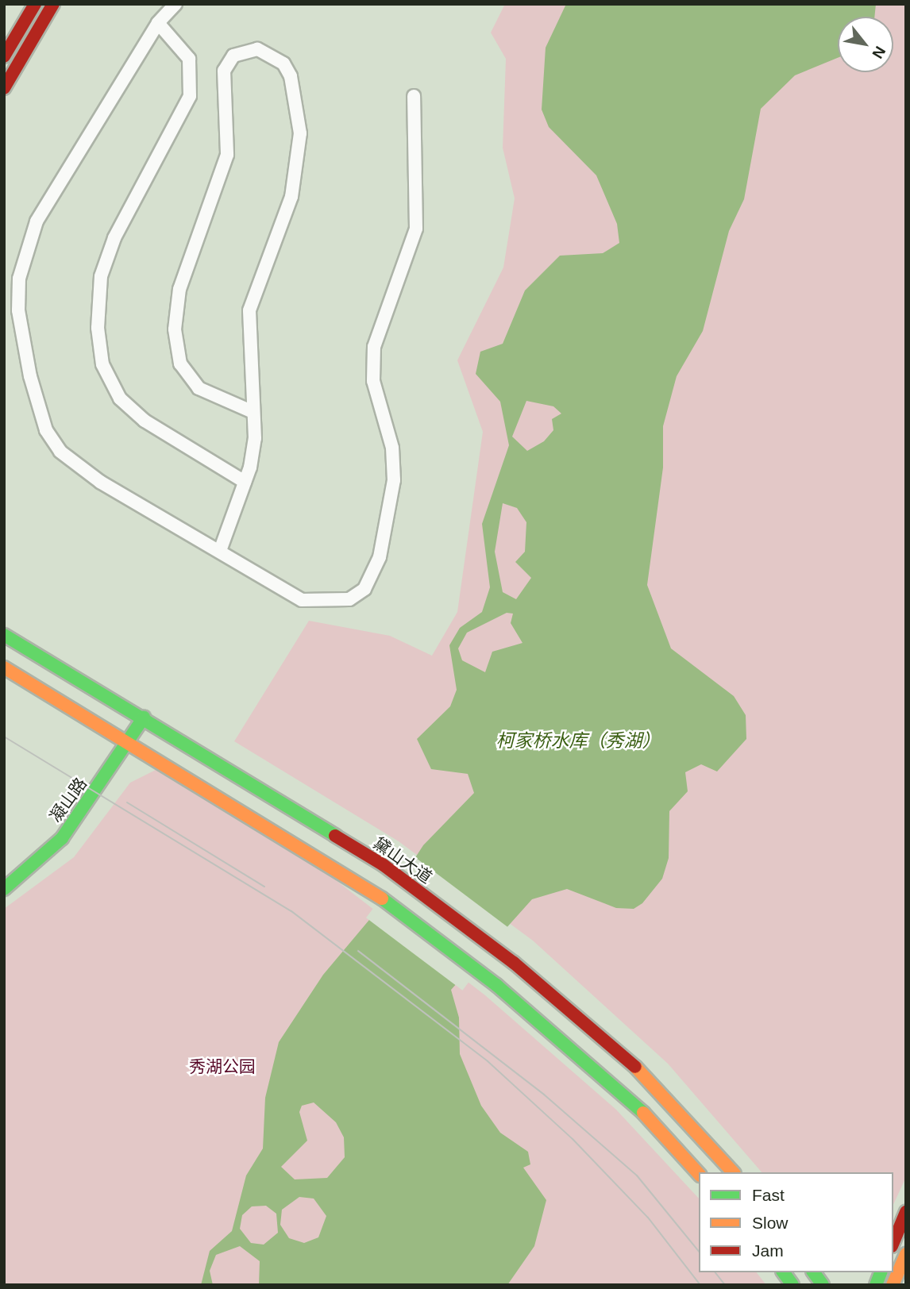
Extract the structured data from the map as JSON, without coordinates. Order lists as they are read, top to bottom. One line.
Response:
{"streets":{"main road":["凝山路","黛山大道"]},"crossings":[["凝山路","黛山大道"]],"water":["柯家桥水库（秀湖）"],"parks":["秀湖公园"],"legend":["Fast","Slow","Jam"],"north":"bottom right"}
